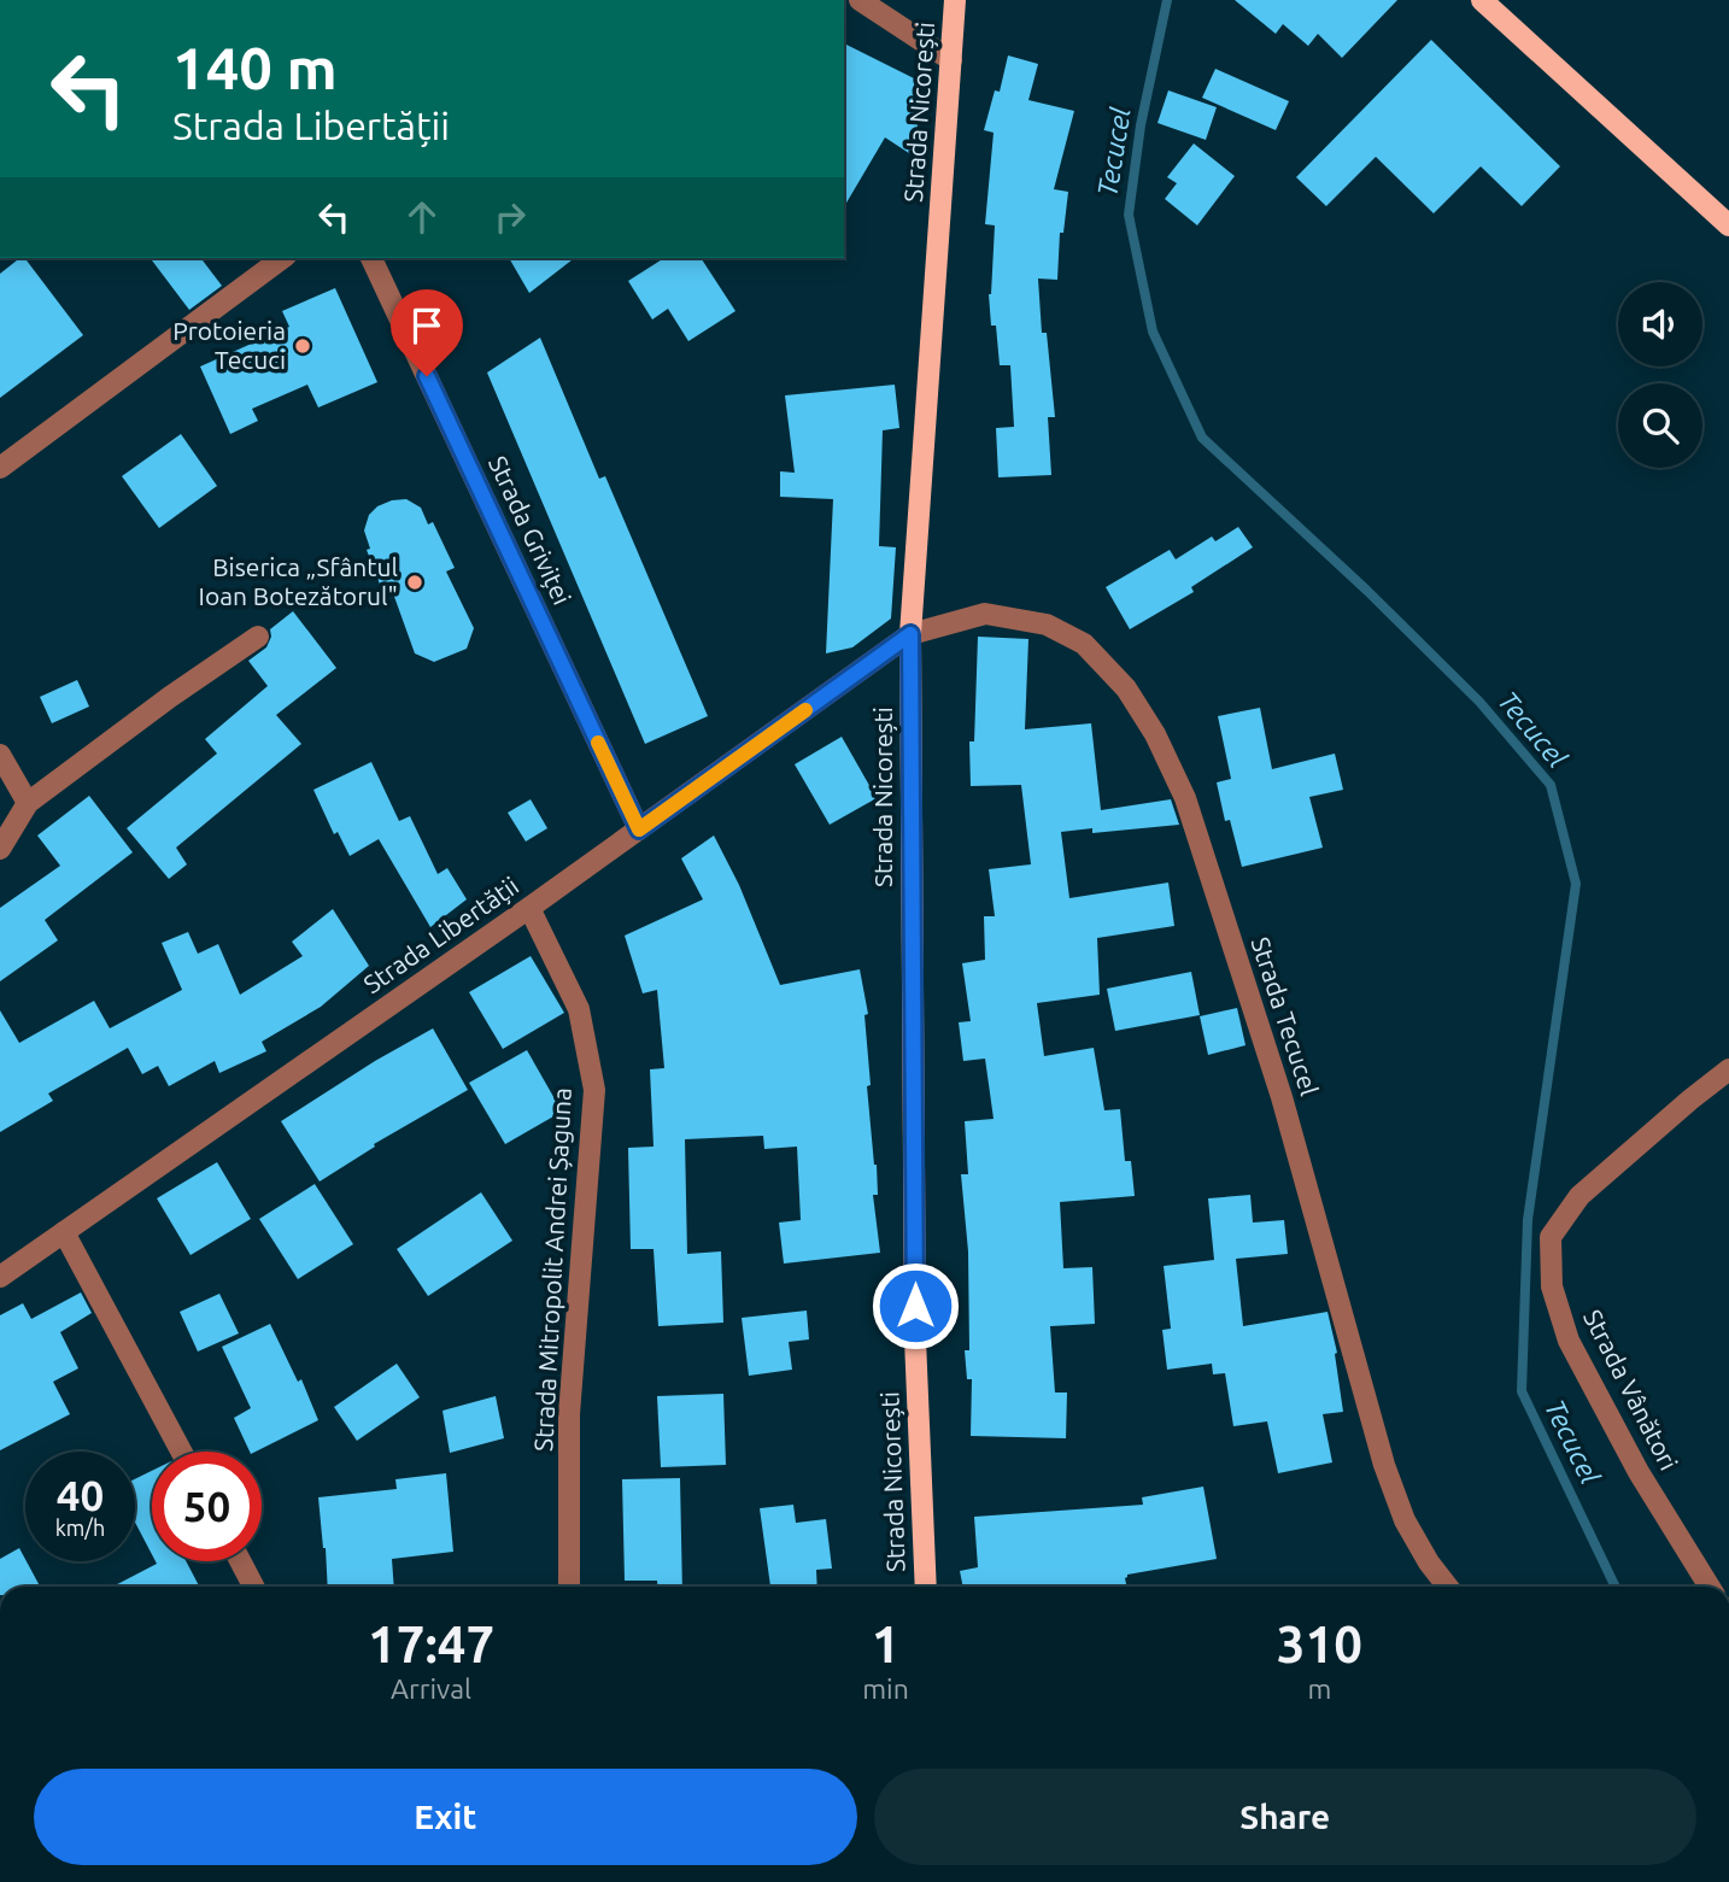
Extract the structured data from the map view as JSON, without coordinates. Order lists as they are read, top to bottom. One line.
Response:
{"streets":{"main road":["Strada Nicorești"],"street":["Strada Griviței","Strada Libertății","Strada Tecucel","Strada Mitropolit Andrei Șaguna","Strada Vânători"]},"crossings":[["Strada Nicorești","Strada Libertății"],["Strada Nicorești","Strada Tecucel"],["Strada Griviței","Strada Libertății"],["Strada Libertății","Strada Tecucel"],["Strada Libertății","Strada Mitropolit Andrei Șaguna"]],"water":["Tecucel"],"places":["Protoieria Tecuci","Biserica „Sfântul Ioan Botezătorul\""],"page":{"turn":["140 m","Strada Libertății"],"speed":"40 km/h","limit":"50","eta":["17:47","Arrival","1","min","310","m"],"buttons":["Exit","Share"]}}
